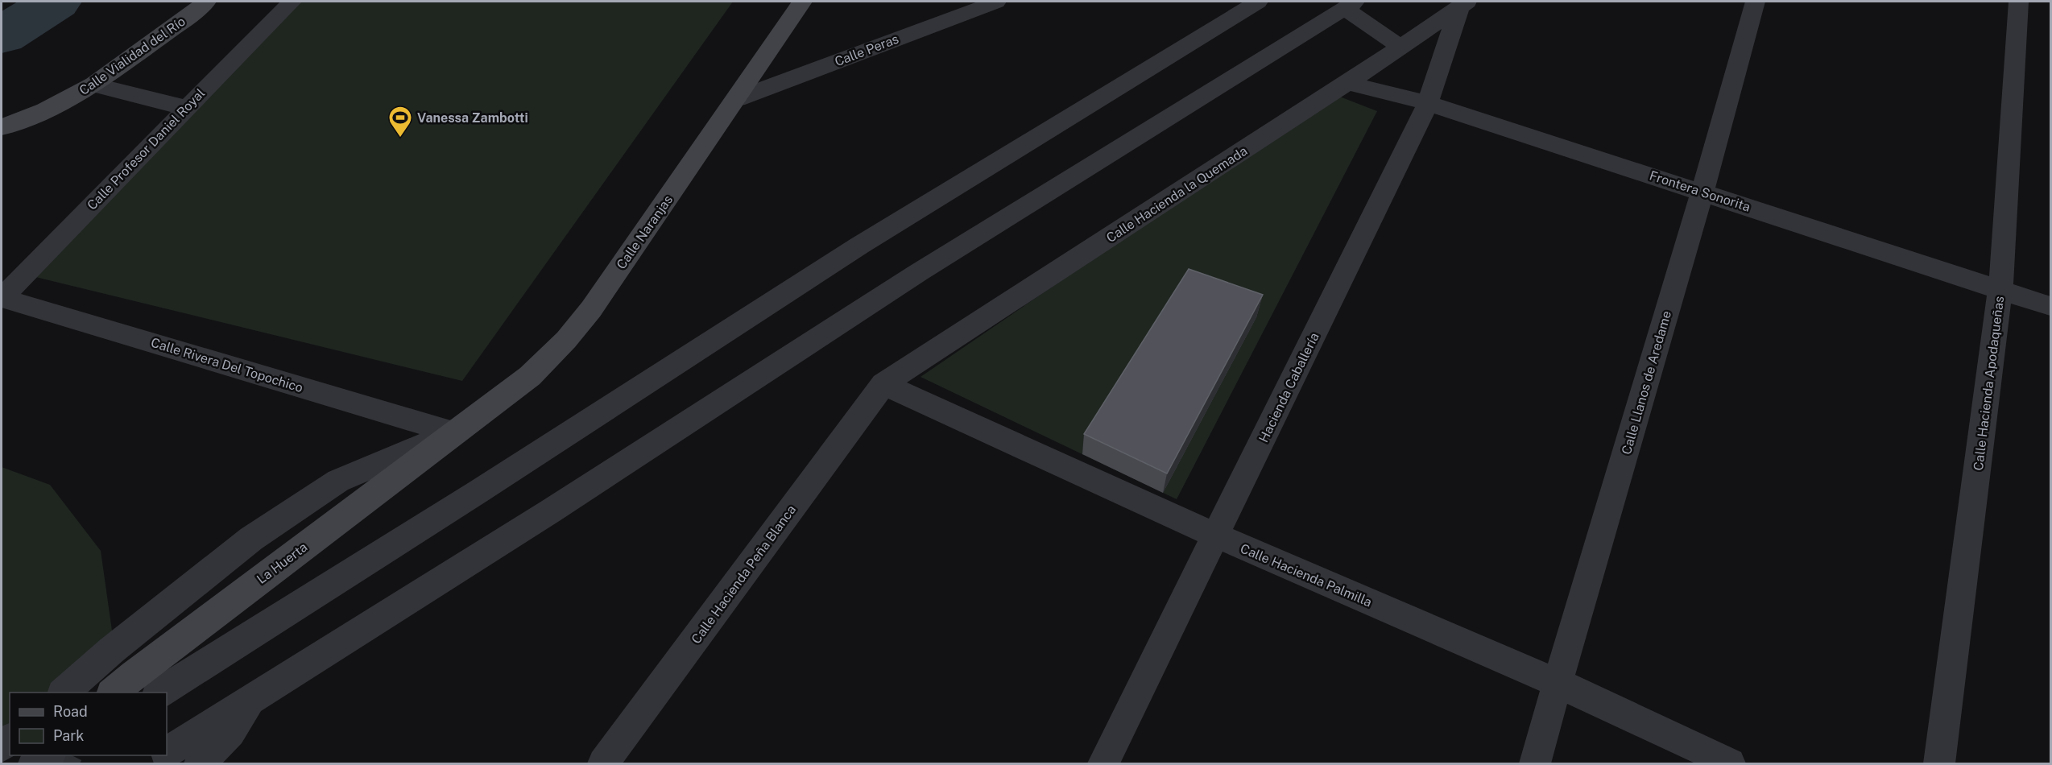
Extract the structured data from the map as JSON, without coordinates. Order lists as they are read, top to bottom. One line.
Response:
{"streets":{"street":["Calle Peras","Calle Vialidad del Río","Calle Profesor Daniel Royal","Frontera Sonorita","Calle Hacienda la Quemada","Calle Naranjas","Calle Rivera Del Topochico","Calle Llanos de Aredame","Calle Hacienda Apodaqueñas","Hacienda Caballería","La Huerta","Calle Hacienda Peña Blanca","Calle Hacienda Palmilla"]},"crossings":[["Calle Peras","Calle Naranjas"],["Calle Vialidad del Río","Calle Profesor Daniel Royal"],["Calle Profesor Daniel Royal","Calle Rivera Del Topochico"],["Frontera Sonorita","Calle Hacienda la Quemada"],["Frontera Sonorita","Calle Llanos de Aredame"],["Frontera Sonorita","Calle Hacienda Apodaqueñas"],["Frontera Sonorita","Hacienda Caballería"],["Calle Hacienda la Quemada","Hacienda Caballería"],["Calle Hacienda la Quemada","Calle Hacienda Peña Blanca"],["Calle Hacienda la Quemada","Calle Hacienda Palmilla"],["Calle Naranjas","Calle Rivera Del Topochico"],["Calle Naranjas","La Huerta"],["Calle Rivera Del Topochico","La Huerta"],["Calle Llanos de Aredame","Calle Hacienda Palmilla"],["Hacienda Caballería","Calle Hacienda Palmilla"],["Calle Hacienda Peña Blanca","Calle Hacienda Palmilla"]],"places":{"sports":["Vanessa Zambotti"]},"legend":["Road","Park"]}
